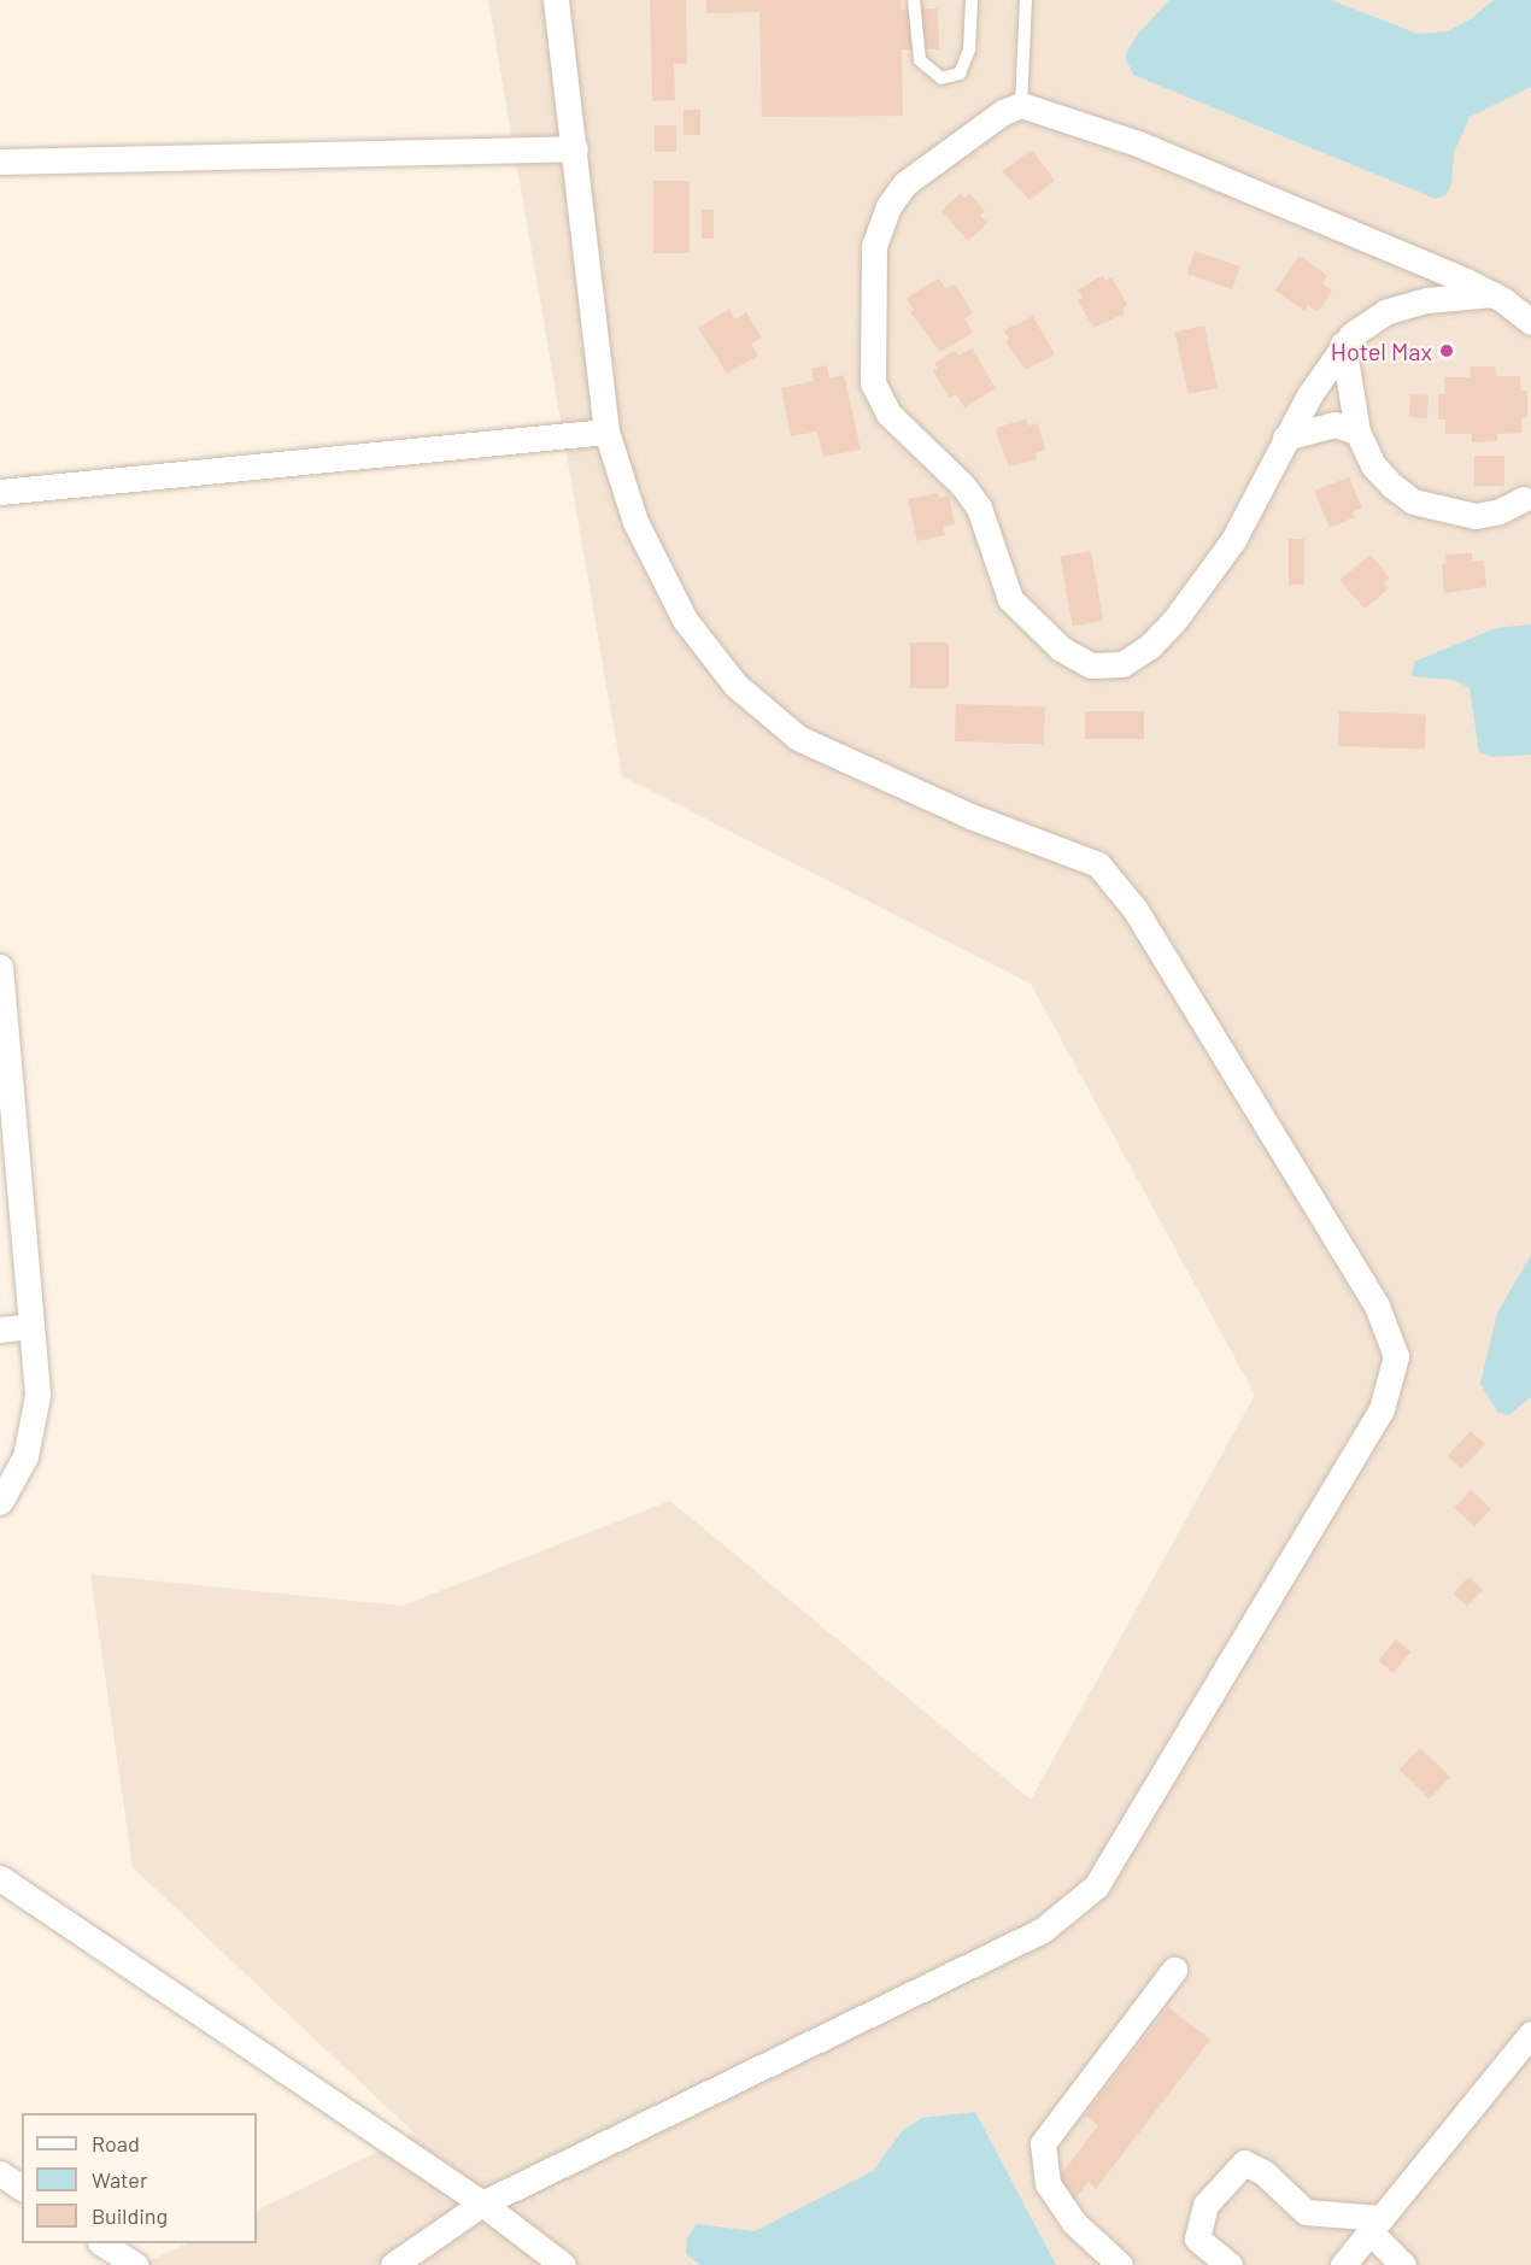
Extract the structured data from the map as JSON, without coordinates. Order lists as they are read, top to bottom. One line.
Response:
{"places":["Hotel Max"],"legend":["Road","Water","Building"]}
